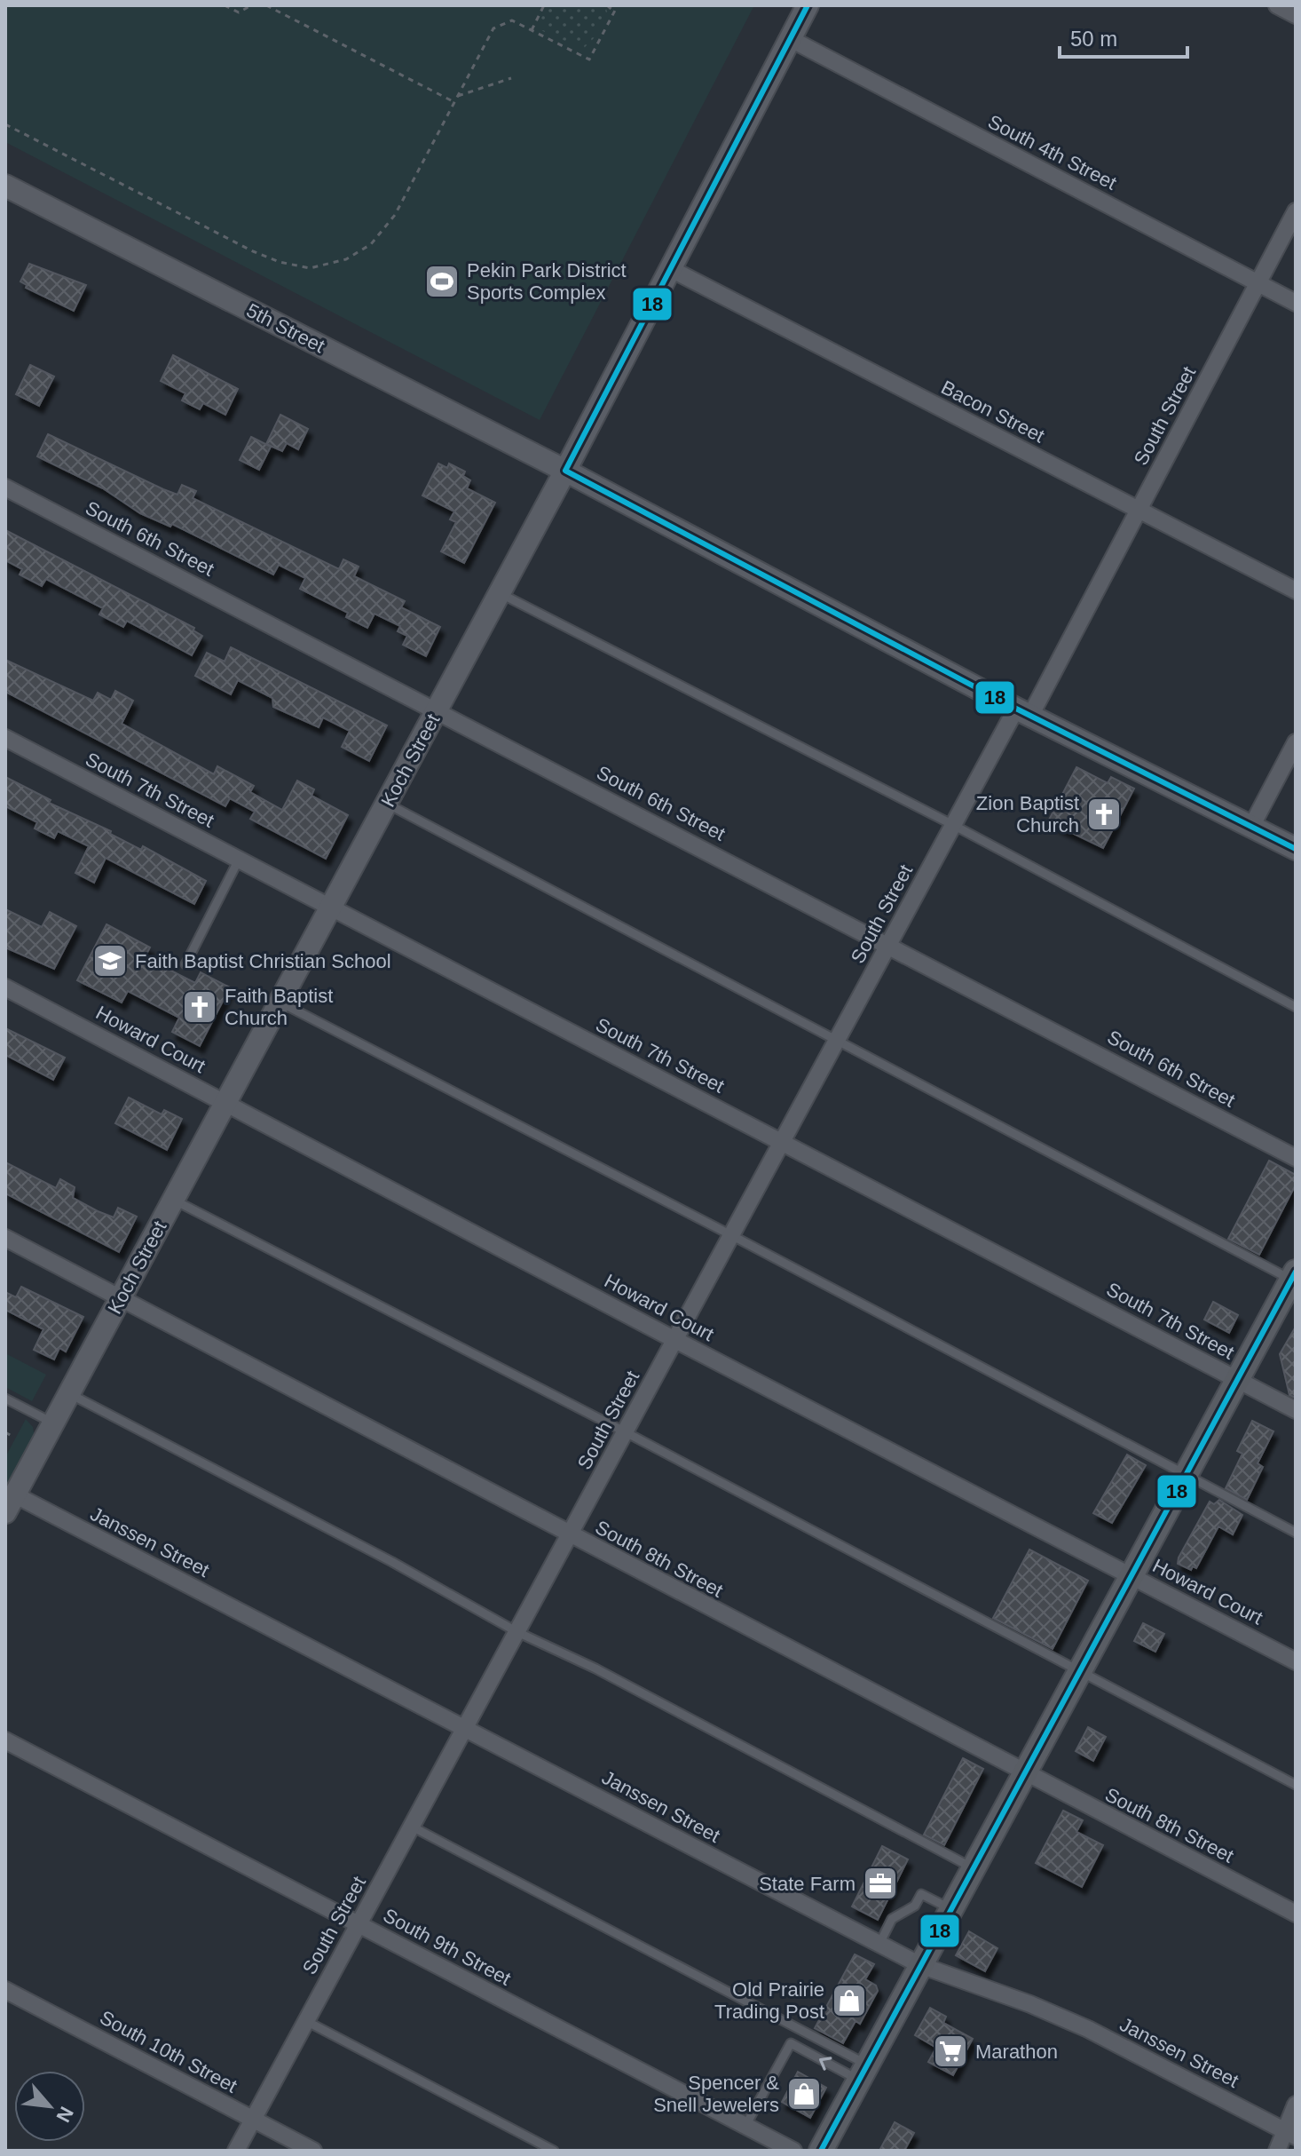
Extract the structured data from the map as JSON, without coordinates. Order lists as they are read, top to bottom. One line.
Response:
{"streets":{"street":["South 4th Street","5th Street","Bacon Street","South Street","South 6th Street","Koch Street","South 7th Street","Howard Court","Janssen Street","South 8th Street","South 9th Street","South 10th Street"]},"crossings":[["South 4th Street","South Street"],["South 4th Street","Koch Street"],["5th Street","South Street"],["5th Street","Koch Street"],["Bacon Street","South Street"],["Bacon Street","Koch Street"],["South Street","South 6th Street"],["South Street","South 7th Street"],["South Street","Howard Court"],["South Street","Janssen Street"],["South Street","South 8th Street"],["South Street","South 9th Street"],["South Street","South 10th Street"],["South 6th Street","Koch Street"],["Koch Street","South 7th Street"],["Koch Street","Howard Court"],["Koch Street","Janssen Street"],["Koch Street","South 8th Street"]],"places":{"sports":["Pekin Park District Sports Complex"],"church":["Zion Baptist Church","Faith Baptist Church"],"school or university":["Faith Baptist Christian School"],"office":["State Farm"],"shop":["Old Prairie Trading Post","Spencer & Snell Jewelers"],"supermarket":["Marathon"]},"lines":["transit line 18"],"scale_bar":"50 m","north":"bottom right"}
